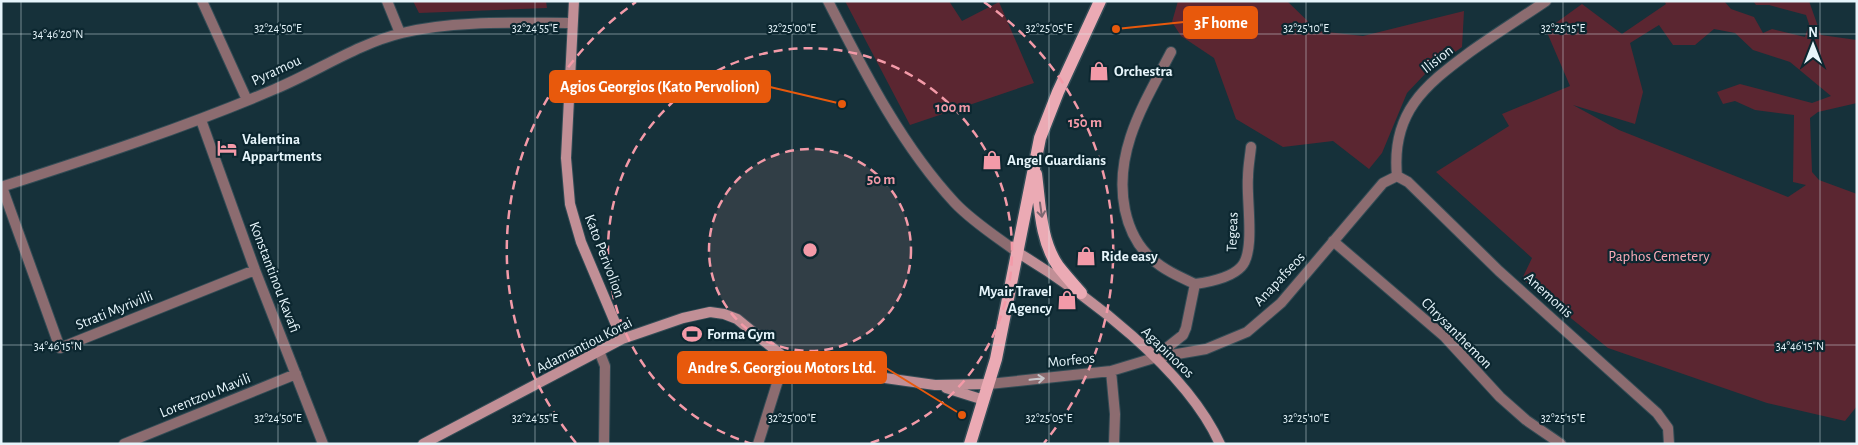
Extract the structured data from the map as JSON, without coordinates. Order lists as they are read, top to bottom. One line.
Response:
{"streets":{"main road":["Kato Perivolion","Adamantiou Korai","Agapinoros"],"street":["Ilision","Pyramou","Tegeas","Konstantinou Kavafi","Anapafseos","Anemonis","Strati Myrivilli","Chrysanthemon","Morfeos","Lorentzou Mavili"]},"crossings":[["Ilision","Anapafseos"],["Ilision","Anemonis"],["Pyramou","Kato Perivolion"],["Pyramou","Konstantinou Kavafi"],["Pyramou","Strati Myrivilli"],["Kato Perivolion","Adamantiou Korai"],["Konstantinou Kavafi","Strati Myrivilli"],["Konstantinou Kavafi","Lorentzou Mavili"],["Anapafseos","Anemonis"],["Anapafseos","Chrysanthemon"],["Anapafseos","Agapinoros"],["Anapafseos","Morfeos"],["Agapinoros","Morfeos"]],"one_way":["Morfeos"],"parks":["Paphos Cemetery"],"places":{"other":["3F home","Agios Georgios (Kato Pervolion)","Andre S. Georgiou Motors Ltd."],"shop":["Orchestra","Angel Guardians","Ride easy","Myair Travel Agency"],"hotel":["Valentina Appartments"],"sports":["Forma Gym"]},"north":"top","coordinates":["32°24'50\"E","32°24'55\"E","32°25'00\"E","32°25'05\"E","32°25'10\"E","32°25'15\"E","34°46'20\"N","34°46'15\"N"],"rings":["100 m","150 m","50 m"]}
